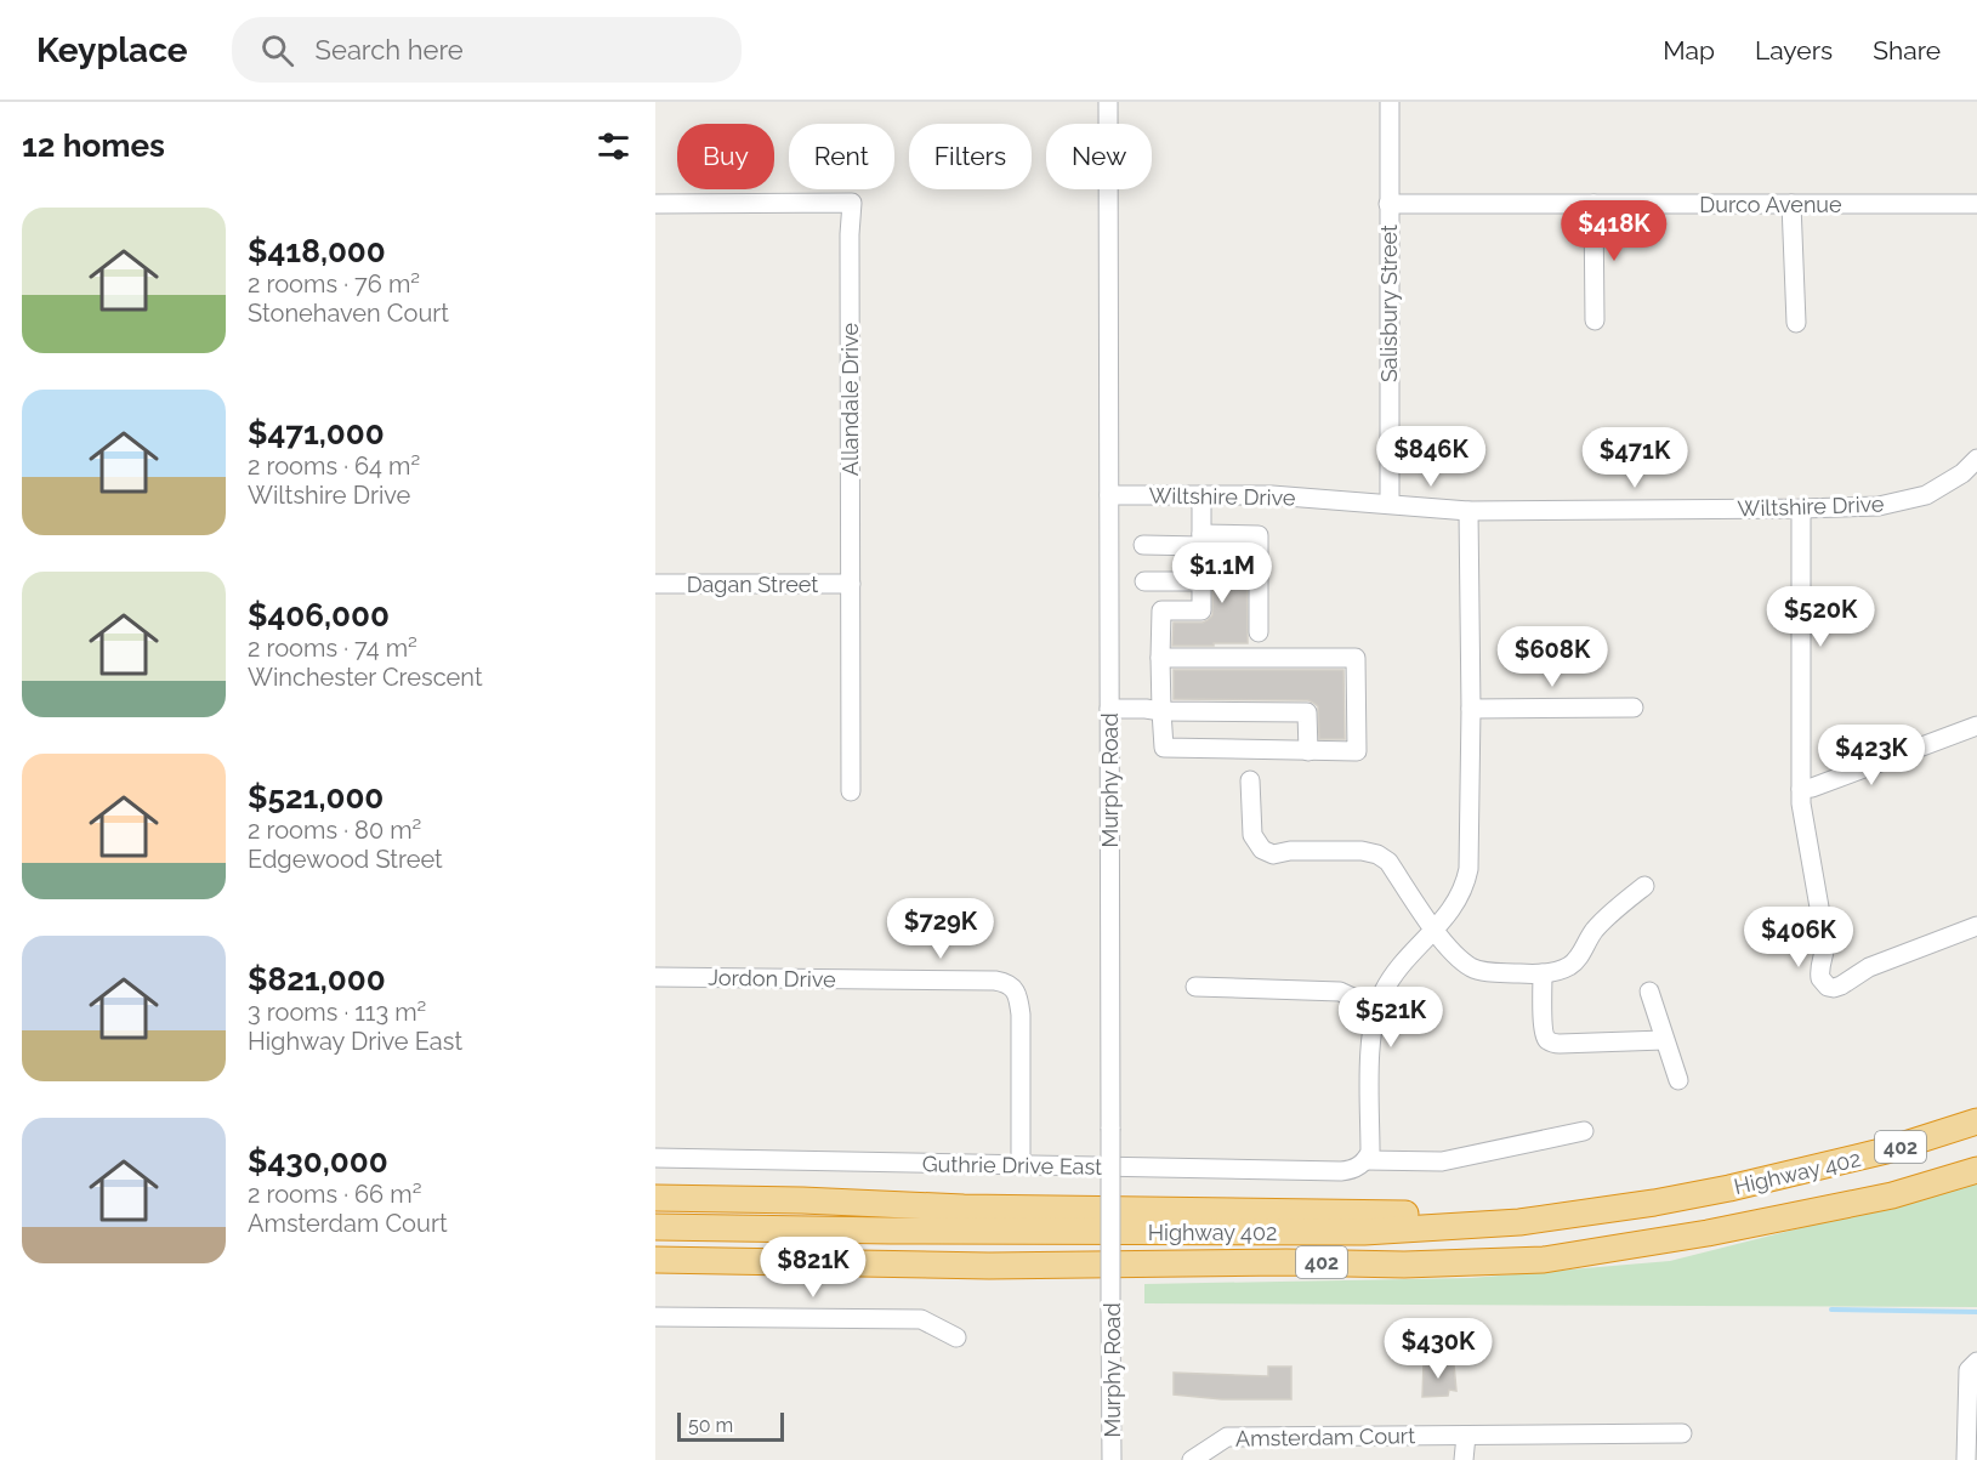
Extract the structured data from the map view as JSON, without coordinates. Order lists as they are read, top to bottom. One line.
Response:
{"streets":{"highway":["402","Highway 402"],"street":["Durco Avenue","Salisbury Street","Allandale Drive","Wiltshire Drive","Dagan Street","Murphy Road","Jordon Drive","Guthrie Drive East","Amsterdam Court"]},"crossings":[["Durco Avenue","Salisbury Street"],["Salisbury Street","Wiltshire Drive"],["Allandale Drive","Dagan Street"],["Wiltshire Drive","Murphy Road"],["Jordon Drive","Guthrie Drive East"]],"scale_bar":"50 m","page":{"header":"Keyplace","search":"Search here","nav":["Map","Layers","Share"],"heading":"12 homes","chip":["Buy","Rent","Filters","New"],"list":[{"name":"$418,000","note":"2 rooms · 76 m² · Stonehaven Court"},{"name":"$471,000","note":"2 rooms · 64 m² · Wiltshire Drive"},{"name":"$406,000","note":"2 rooms · 74 m² · Winchester Crescent"},{"name":"$521,000","note":"2 rooms · 80 m² · Edgewood Street"},{"name":"$821,000","note":"3 rooms · 113 m² · Highway Drive East"},{"name":"$430,000","note":"2 rooms · 66 m² · Amsterdam Court"}],"price":["$418K","$846K","$471K","$1.1M","$520K","$608K","$423K","$729K","$406K","$521K","$821K","$430K"],"scale":"50 m"}}
